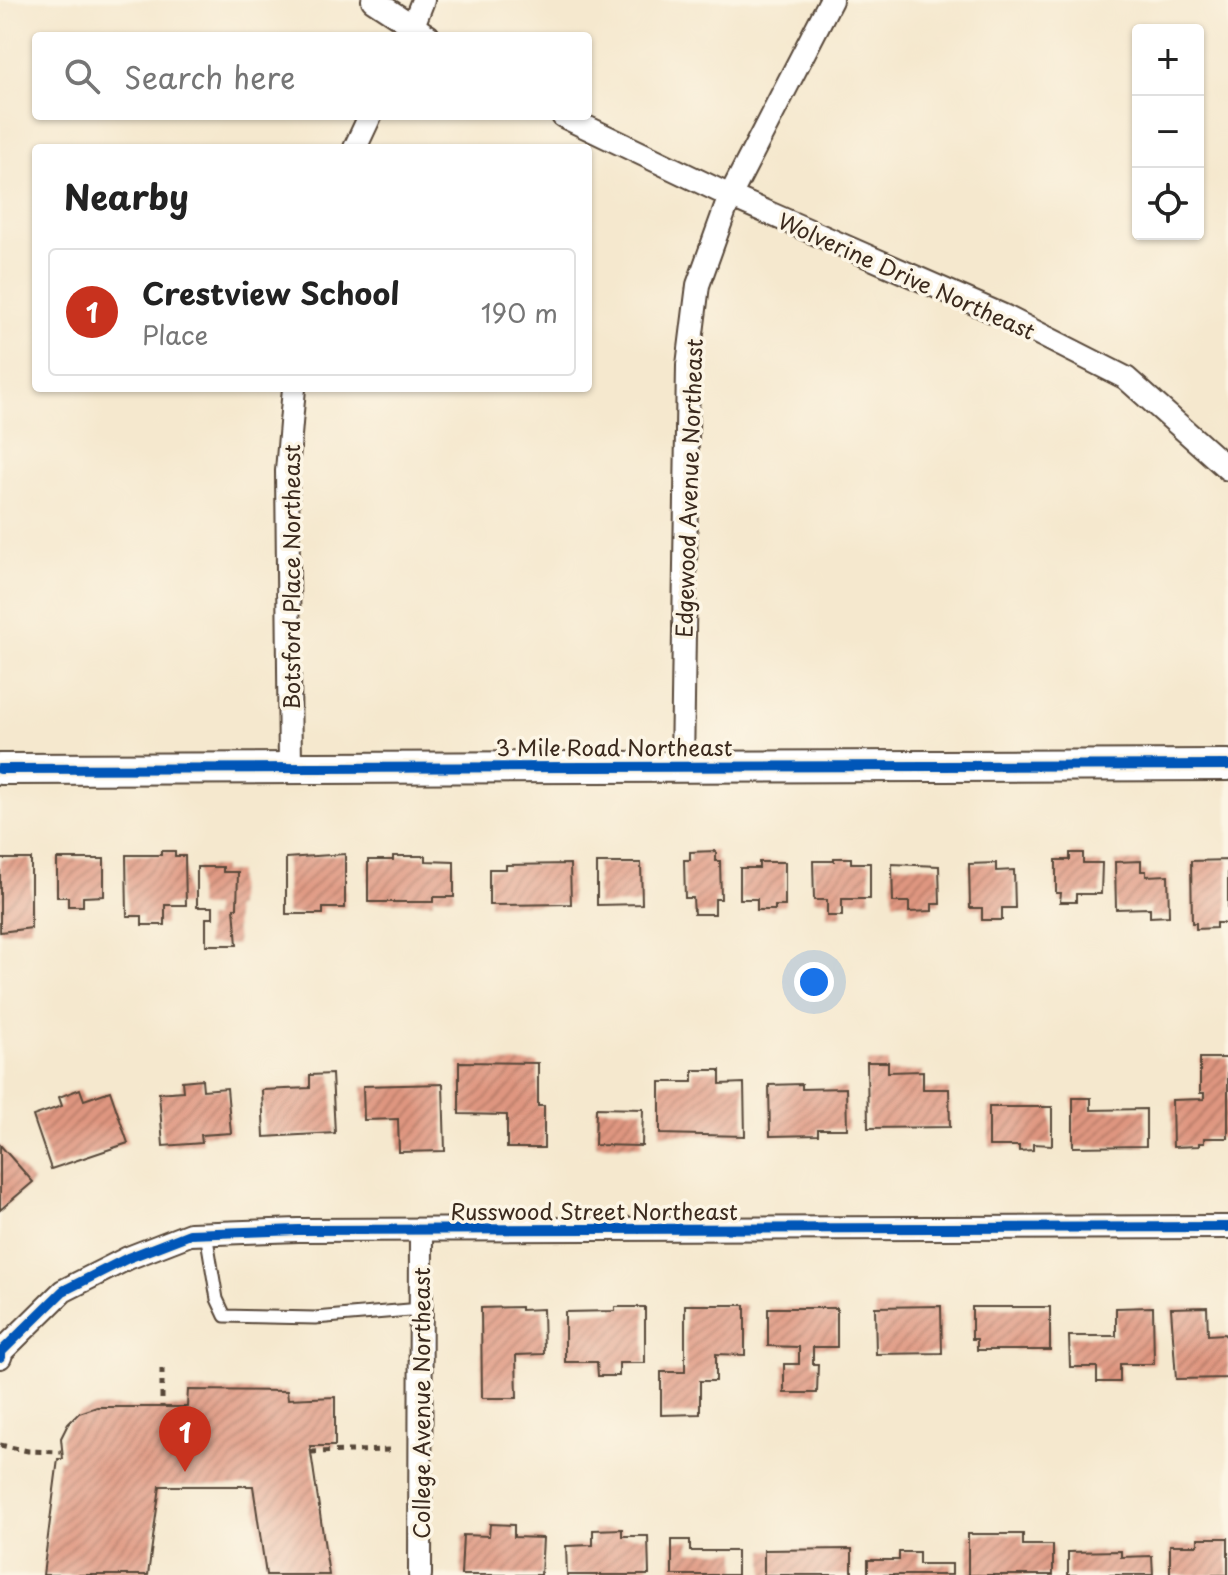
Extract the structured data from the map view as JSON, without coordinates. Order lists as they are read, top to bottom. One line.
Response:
{"streets":{"main road":["3 Mile Road Northeast"],"street":["Wolverine Drive Northeast","Edgewood Avenue Northeast","Botsford Place Northeast","Russwood Street Northeast","College Avenue Northeast"]},"crossings":[["Wolverine Drive Northeast","Edgewood Avenue Northeast"],["Edgewood Avenue Northeast","3 Mile Road Northeast"],["Botsford Place Northeast","3 Mile Road Northeast"],["Russwood Street Northeast","College Avenue Northeast"]],"page":{"map_buttons":["+","−"],"search":"Search here","heading":"Nearby","list":[{"mark":"1","name":"Crestview School","note":"Place","value":"190 m"}],"pins":"1"}}
